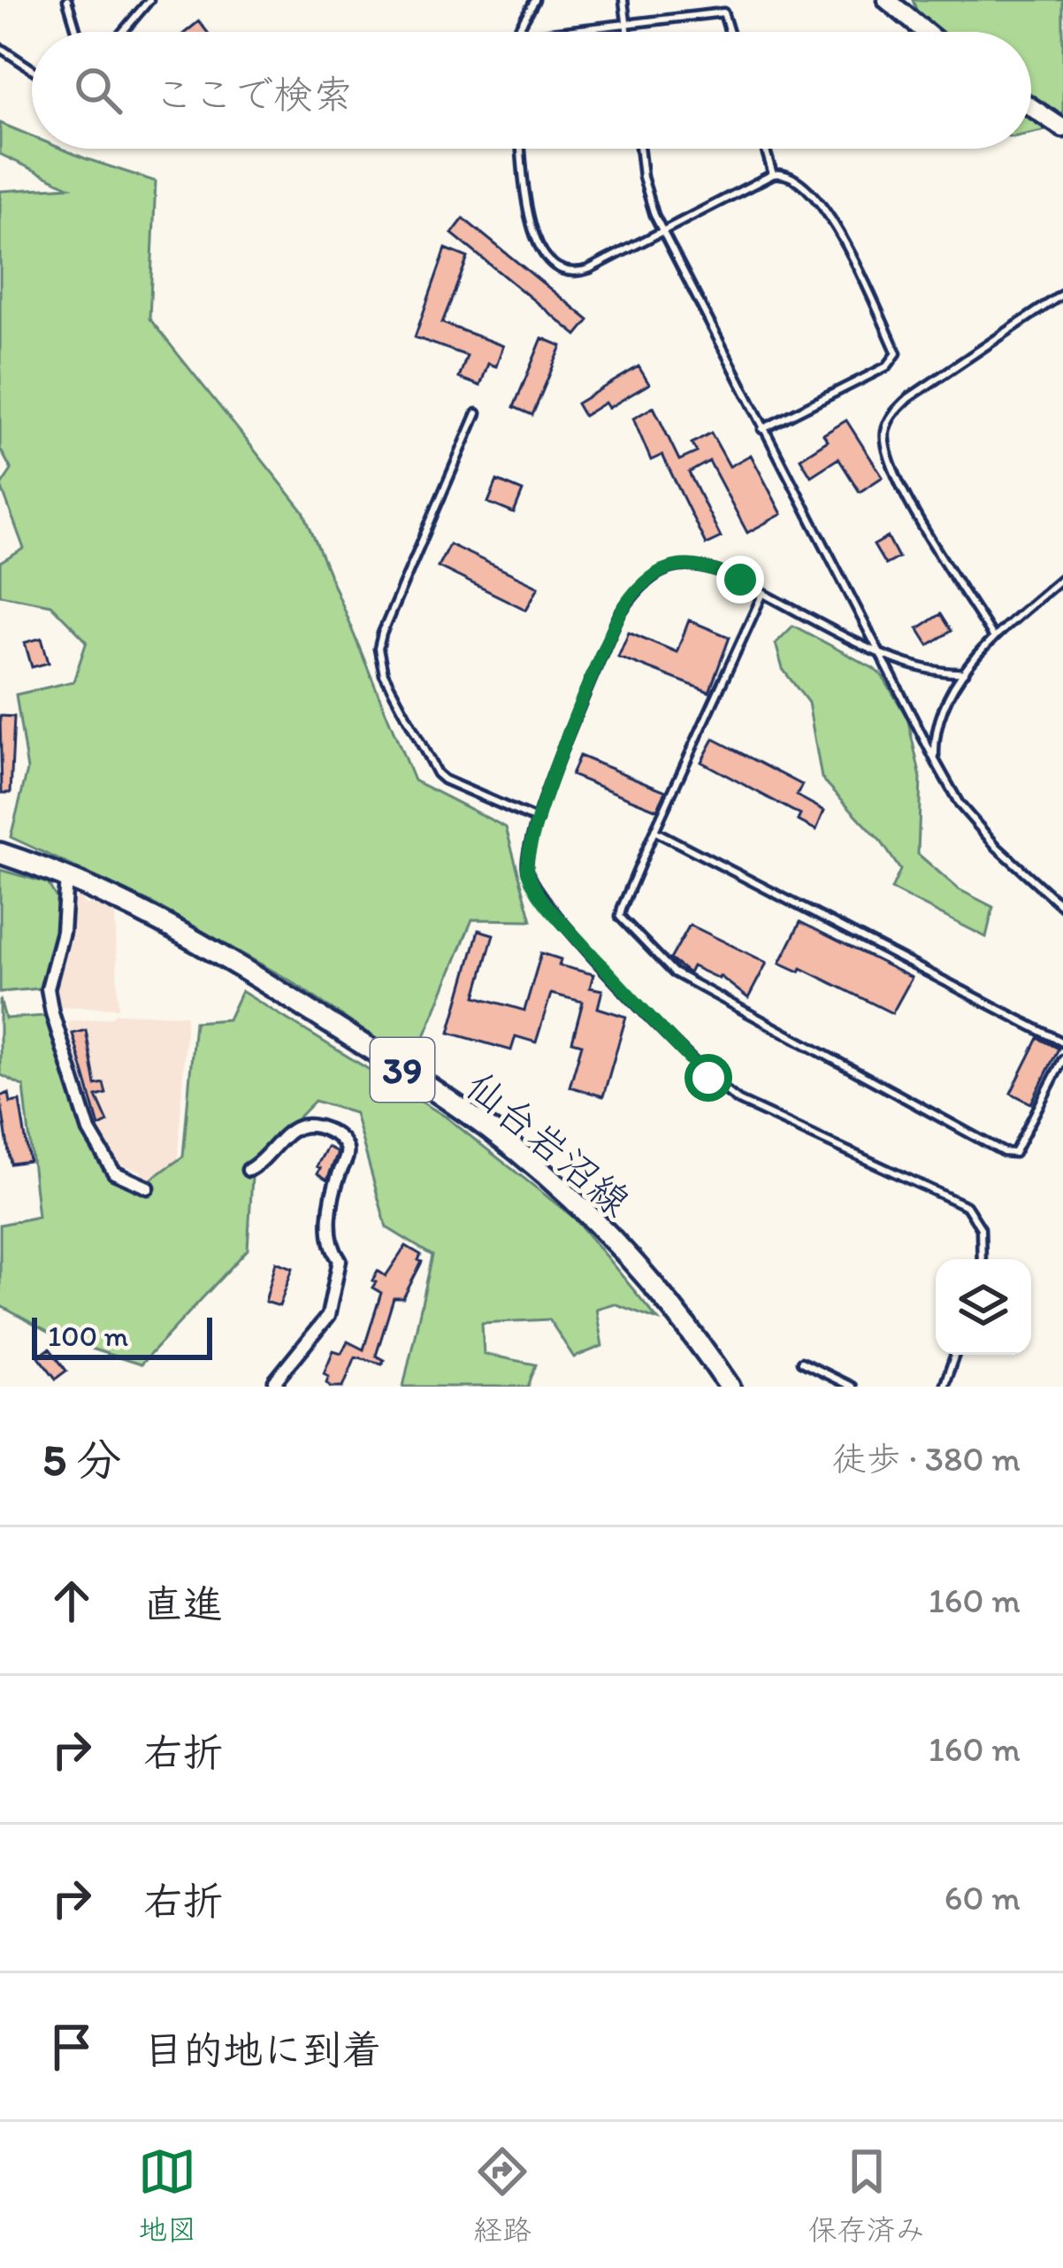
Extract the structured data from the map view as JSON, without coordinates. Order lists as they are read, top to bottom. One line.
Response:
{"streets":{"main road":["39","仙台岩沼線"]},"scale_bar":"100 m","page":{"search":"ここで検索","scale":"100 m","heading":["5 分","徒歩 · 380 m"],"list":[["直進","160 m"],["右折","160 m"],["右折","60 m"],"目的地に到着"],"nav":["地図","経路","保存済み"]}}
